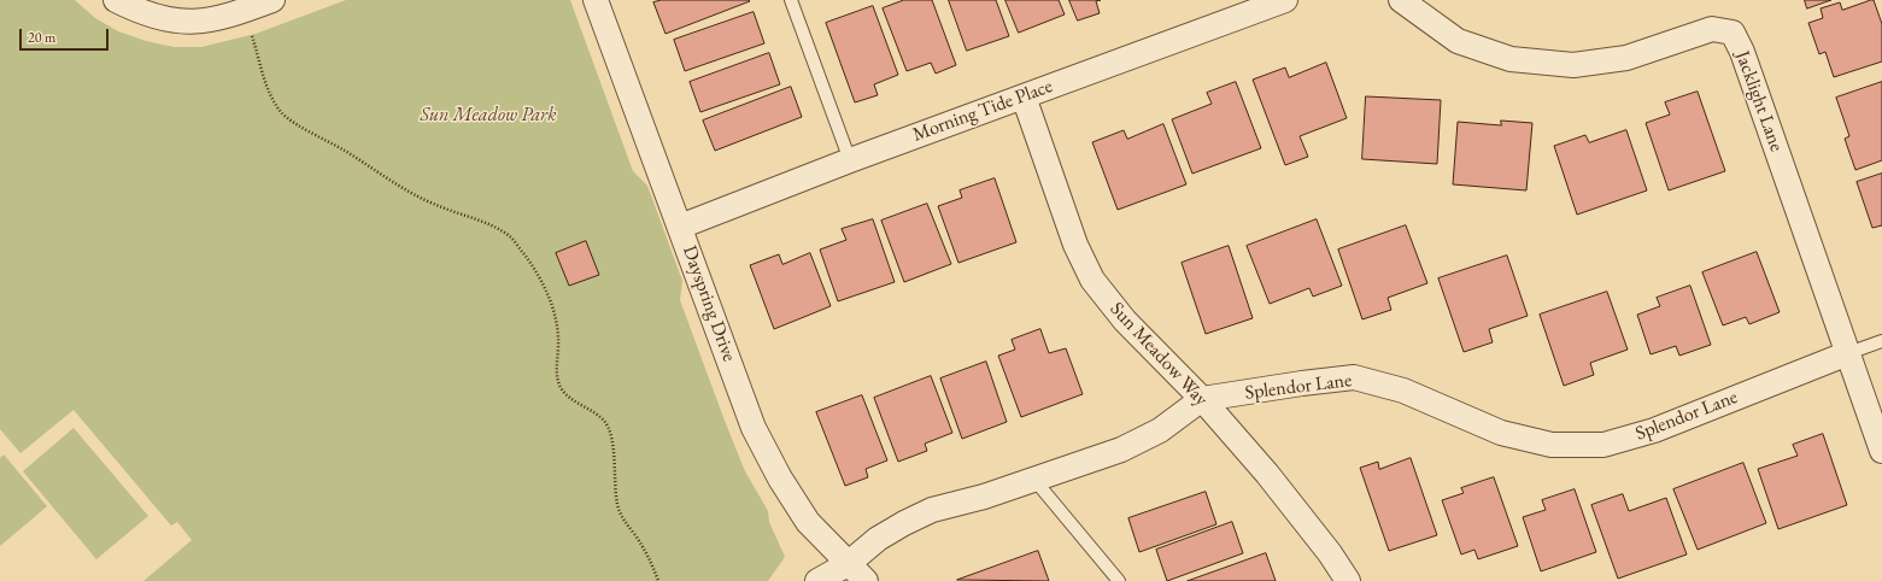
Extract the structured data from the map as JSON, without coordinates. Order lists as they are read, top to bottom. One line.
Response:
{"streets":{"street":["Jacklight Lane","Morning Tide Place","Dayspring Drive","Sun Meadow Way","Splendor Lane"]},"crossings":[["Jacklight Lane","Splendor Lane"],["Morning Tide Place","Dayspring Drive"],["Morning Tide Place","Sun Meadow Way"],["Dayspring Drive","Splendor Lane"],["Sun Meadow Way","Splendor Lane"]],"parks":["Sun Meadow Park"],"scale_bar":"20 m"}
